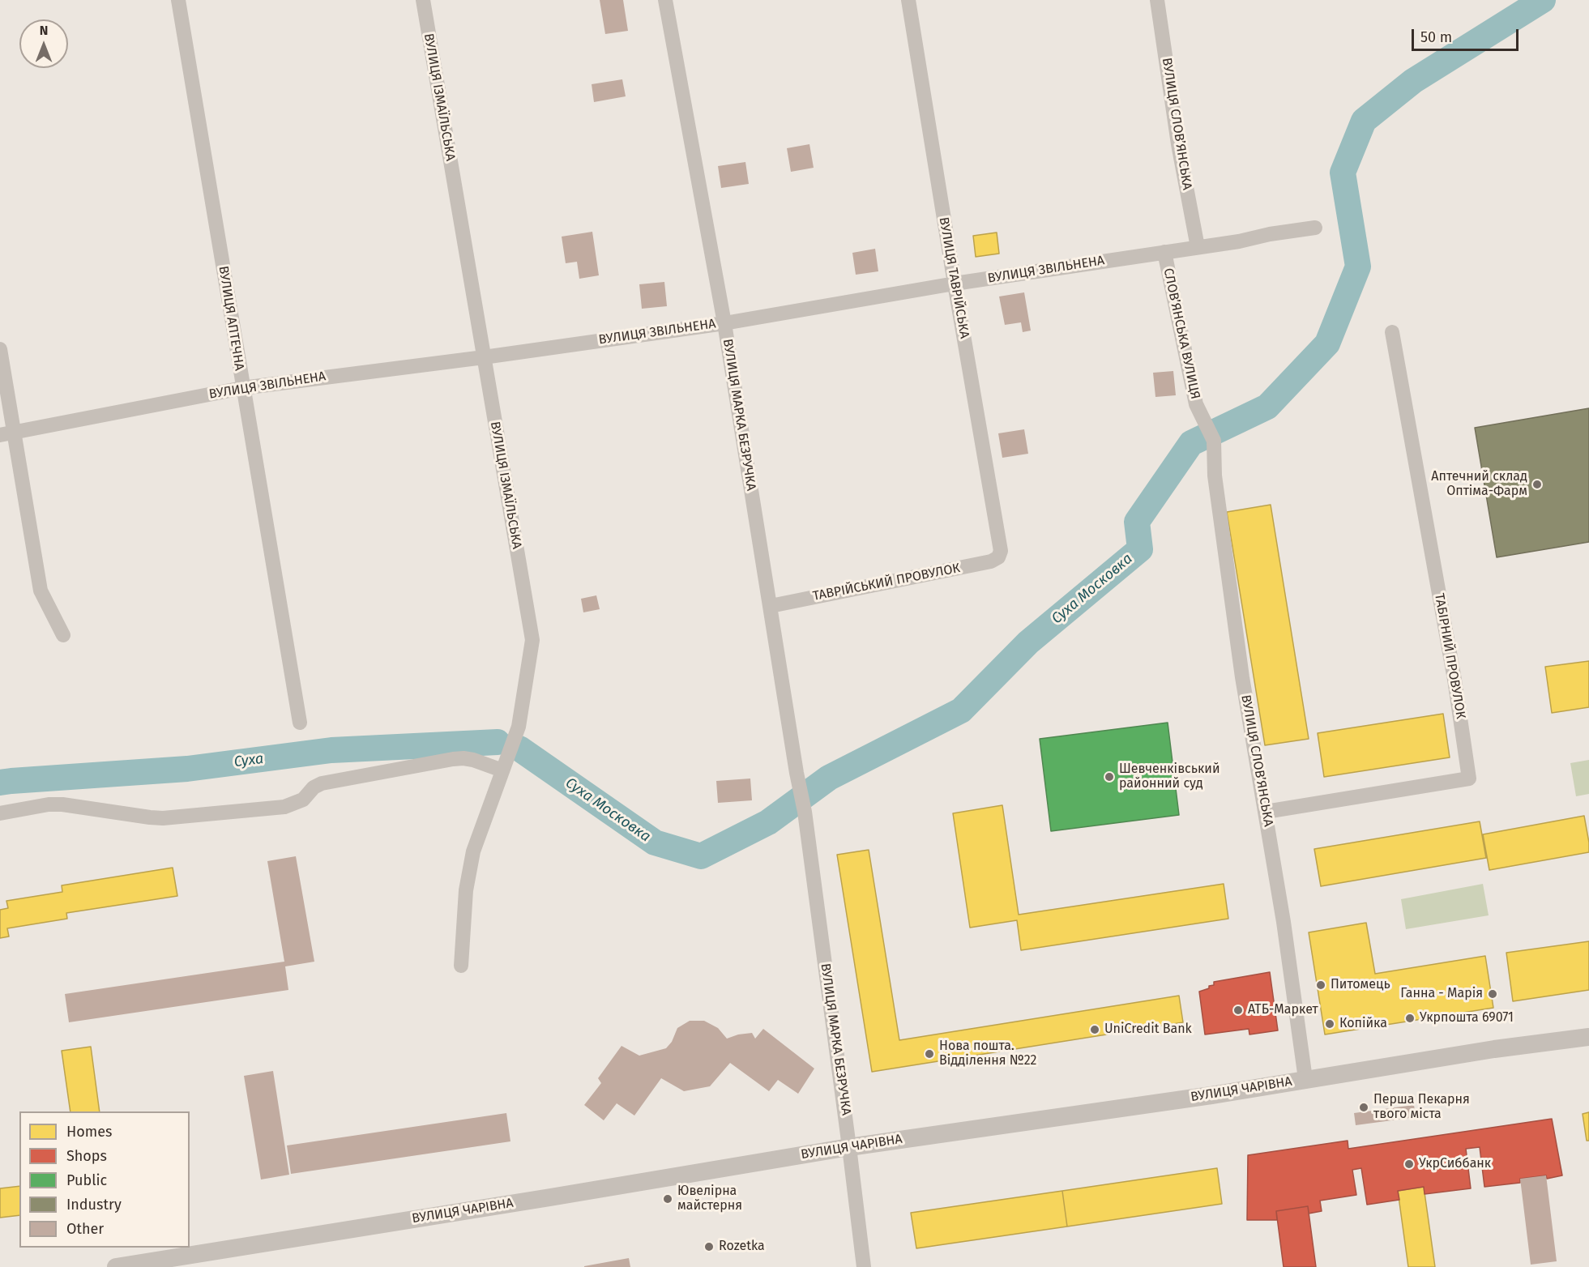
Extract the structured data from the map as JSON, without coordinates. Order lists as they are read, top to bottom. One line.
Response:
{"streets":{"street":["ВУЛИЦЯ ІЗМАЇЛЬСЬКА","ВУЛИЦЯ СЛОВ’ЯНСЬКА","ВУЛИЦЯ ЗВІЛЬНЕНА","ВУЛИЦЯ ТАВРІЙСЬКА","ВУЛИЦЯ АПТЕЧНА","СЛОВ’ЯНСЬКА ВУЛИЦЯ","ВУЛИЦЯ МАРКА БЕЗРУЧКА","ТАВРІЙСЬКИЙ ПРОВУЛОК","ТАБІРНИЙ ПРОВУЛОК","ВУЛИЦЯ ЧАРІВНА"]},"crossings":[["ВУЛИЦЯ ІЗМАЇЛЬСЬКА","ВУЛИЦЯ ЗВІЛЬНЕНА"],["ВУЛИЦЯ СЛОВ’ЯНСЬКА","ВУЛИЦЯ ЗВІЛЬНЕНА"],["ВУЛИЦЯ СЛОВ’ЯНСЬКА","СЛОВ’ЯНСЬКА ВУЛИЦЯ"],["ВУЛИЦЯ СЛОВ’ЯНСЬКА","ТАБІРНИЙ ПРОВУЛОК"],["ВУЛИЦЯ СЛОВ’ЯНСЬКА","ВУЛИЦЯ ЧАРІВНА"],["ВУЛИЦЯ ЗВІЛЬНЕНА","ВУЛИЦЯ ТАВРІЙСЬКА"],["ВУЛИЦЯ ЗВІЛЬНЕНА","ВУЛИЦЯ АПТЕЧНА"],["ВУЛИЦЯ ЗВІЛЬНЕНА","СЛОВ’ЯНСЬКА ВУЛИЦЯ"],["ВУЛИЦЯ ЗВІЛЬНЕНА","ВУЛИЦЯ МАРКА БЕЗРУЧКА"],["ВУЛИЦЯ ТАВРІЙСЬКА","ТАВРІЙСЬКИЙ ПРОВУЛОК"],["ВУЛИЦЯ МАРКА БЕЗРУЧКА","ТАВРІЙСЬКИЙ ПРОВУЛОК"],["ВУЛИЦЯ МАРКА БЕЗРУЧКА","ВУЛИЦЯ ЧАРІВНА"]],"water":["Суха Московка","Суха"],"places":["Аптечний склад Оптіма-Фарм","Шевченківський районний суд","Питомець","Ганна - Марія","АТБ-Маркет","Укрпошта 69071","Копійка","UniCredit Bank","Нова пошта. Відділення №22","Перша Пекарня твого міста","УкрСиббанк","Ювелірна майстерня","Rozetka"],"legend":["Homes","Shops","Public","Industry","Other"],"scale_bar":"50 m","north":"top"}
